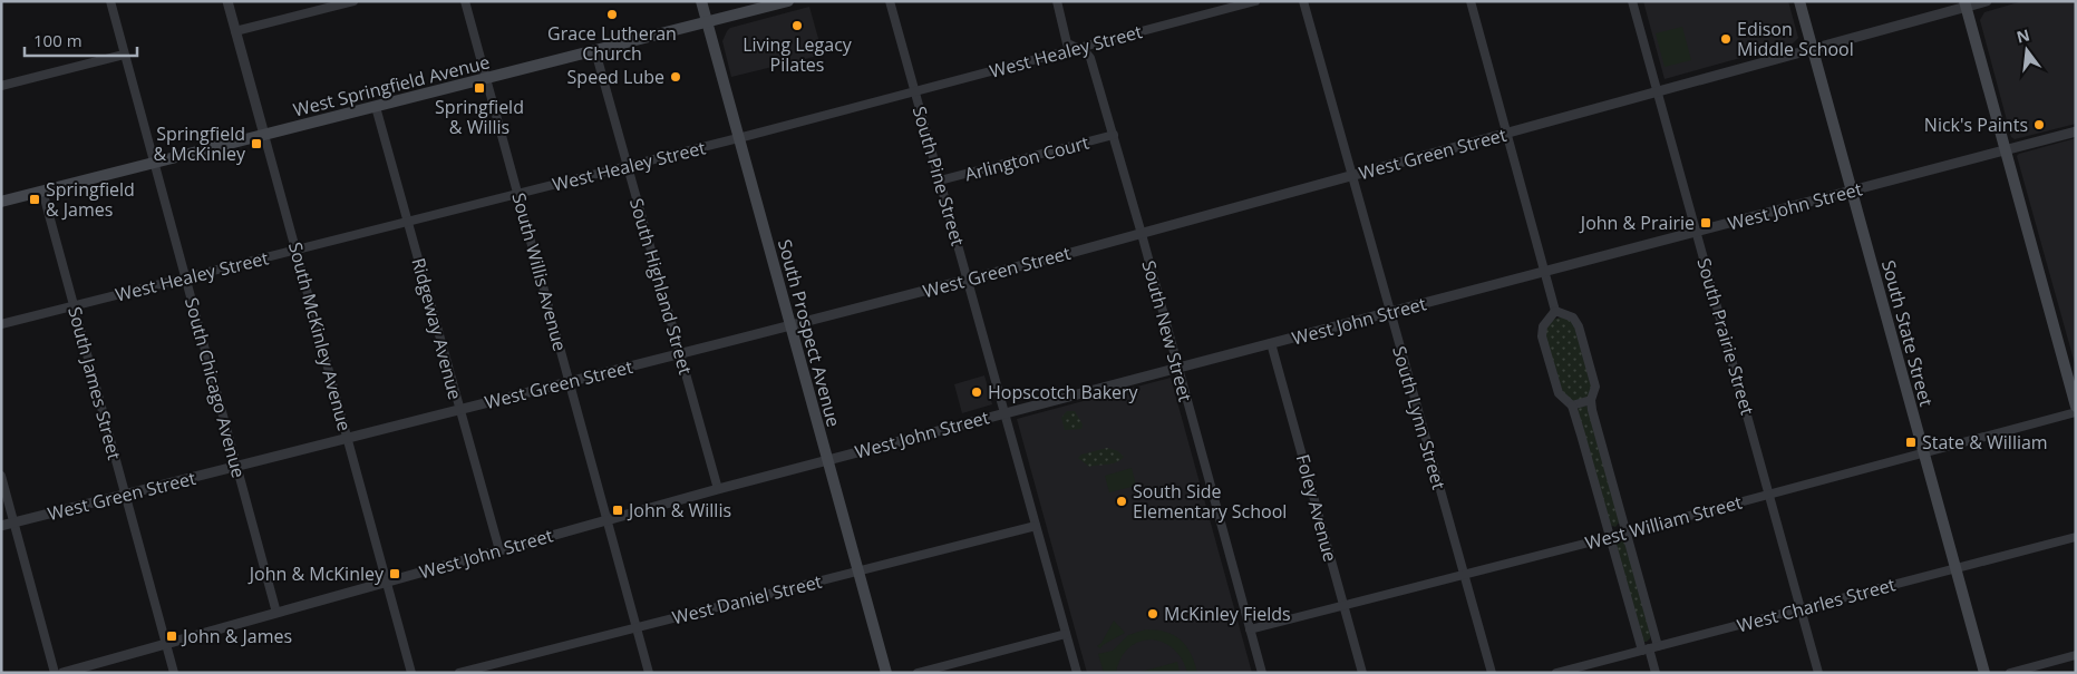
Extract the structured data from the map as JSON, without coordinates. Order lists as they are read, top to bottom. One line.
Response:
{"streets":{"main road":["West Springfield Avenue","South Prospect Avenue","South State Street"],"street":["West Healey Street","West Green Street","Arlington Court","South Pine Street","West John Street","South Willis Avenue","South Highland Street","Ridgeway Avenue","South New Street","South McKinley Avenue","South Prairie Street","South James Street","South Chicago Avenue","South Lynn Street","Foley Avenue","West William Street","West Daniel Street","West Charles Street"]},"crossings":[["West Healey Street","South Pine Street"],["West Healey Street","South Willis Avenue"],["West Healey Street","South Highland Street"],["West Healey Street","Ridgeway Avenue"],["West Healey Street","South New Street"],["West Healey Street","South Prospect Avenue"],["West Healey Street","South McKinley Avenue"],["West Healey Street","South James Street"],["West Healey Street","South Chicago Avenue"],["West Springfield Avenue","South Willis Avenue"],["West Springfield Avenue","South Highland Street"],["West Springfield Avenue","Ridgeway Avenue"],["West Springfield Avenue","South Prospect Avenue"],["West Springfield Avenue","South McKinley Avenue"],["West Springfield Avenue","South James Street"],["West Springfield Avenue","South Chicago Avenue"],["West Green Street","South Pine Street"],["West Green Street","South Willis Avenue"],["West Green Street","South Highland Street"],["West Green Street","Ridgeway Avenue"],["West Green Street","South New Street"],["West Green Street","South Prospect Avenue"],["West Green Street","South State Street"],["West Green Street","South McKinley Avenue"],["West Green Street","South Prairie Street"],["West Green Street","South James Street"],["West Green Street","South Chicago Avenue"],["West Green Street","South Lynn Street"],["Arlington Court","South Pine Street"],["Arlington Court","South New Street"],["South Pine Street","West John Street"],["South Pine Street","West Daniel Street"],["West John Street","South Willis Avenue"],["West John Street","South Highland Street"],["West John Street","Ridgeway Avenue"],["West John Street","South New Street"],["West John Street","South Prospect Avenue"],["West John Street","South State Street"],["West John Street","South McKinley Avenue"],["West John Street","South Prairie Street"],["West John Street","South James Street"],["West John Street","South Chicago Avenue"],["West John Street","South Lynn Street"],["West John Street","Foley Avenue"],["South Willis Avenue","West Daniel Street"],["South New Street","West William Street"],["South Prospect Avenue","West Daniel Street"],["South State Street","West William Street"],["South State Street","West Charles Street"],["South Prairie Street","West William Street"],["South Prairie Street","West Charles Street"],["South Lynn Street","West William Street"],["Foley Avenue","West William Street"]],"places":{"other":["Grace Lutheran Church","Living Legacy Pilates","Edison Middle School","Speed Lube","Nick's Paints","Hopscotch Bakery","South Side Elementary School","McKinley Fields"],"transit":["Springfield & Willis","Springfield & McKinley","Springfield & James","John & Prairie","State & William","John & Willis","John & McKinley","John & James"]},"scale_bar":"100 m","north":"top"}
